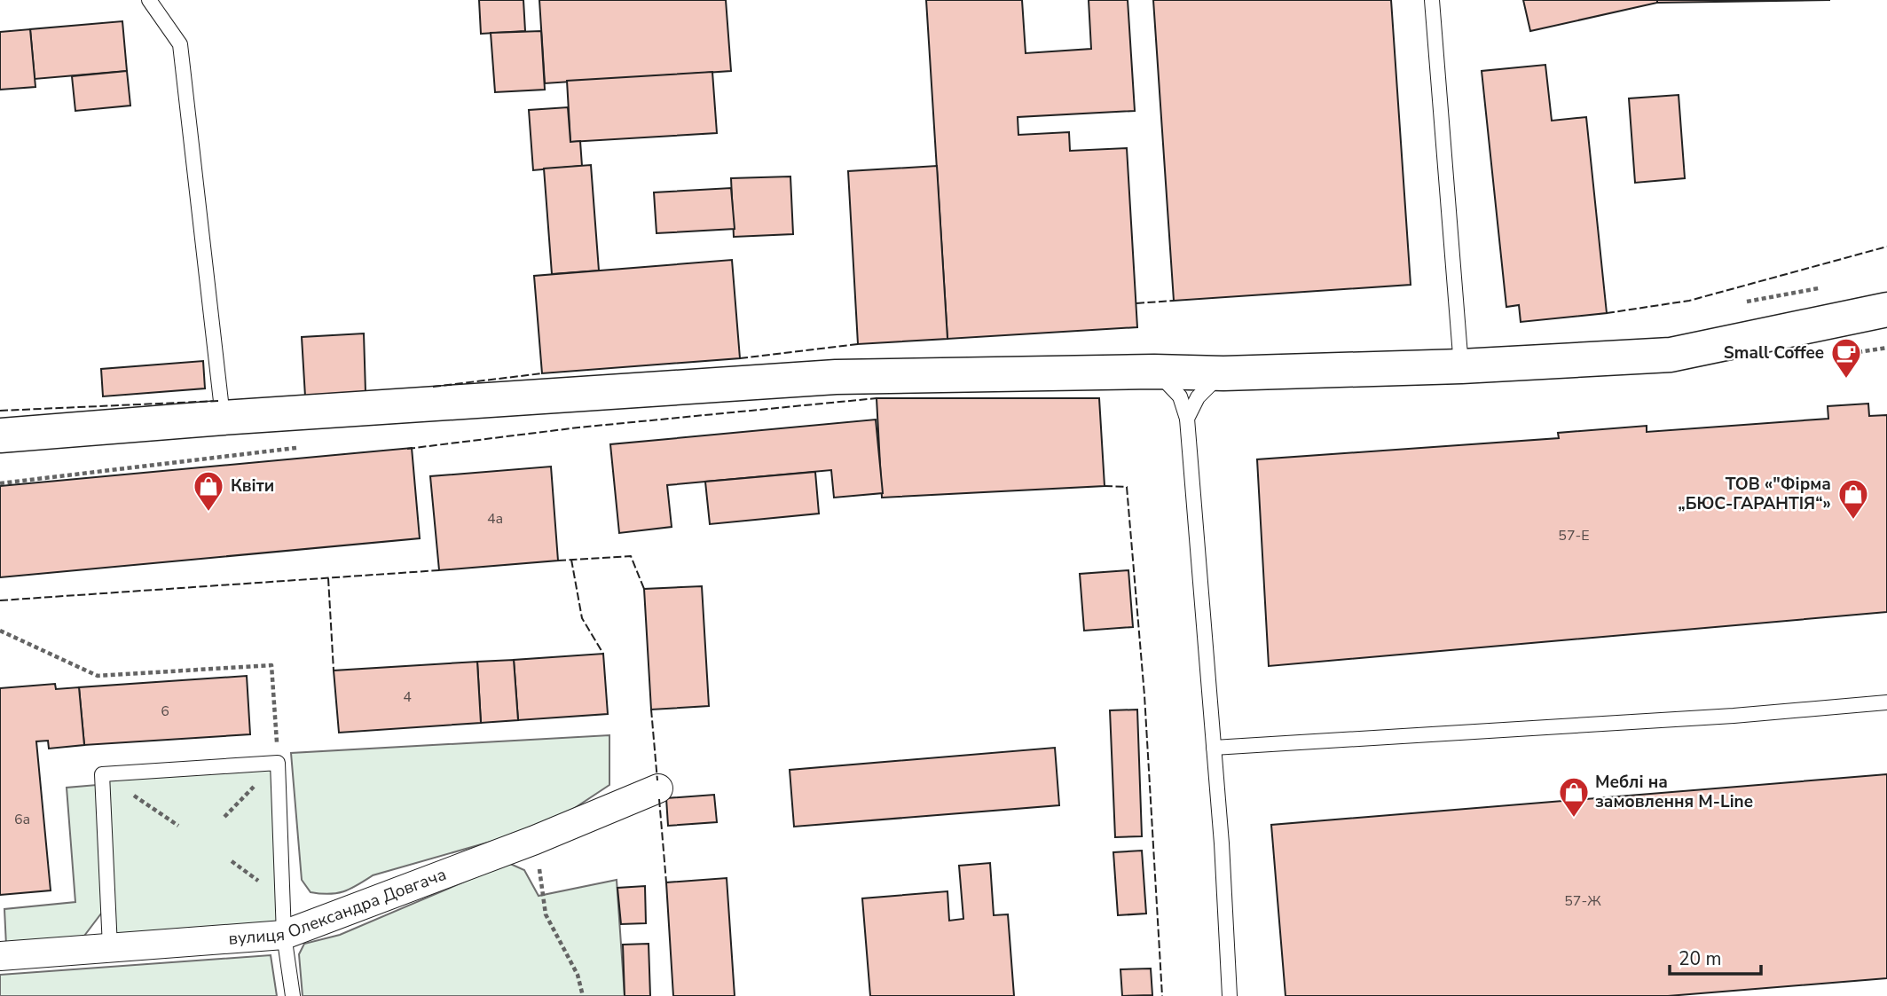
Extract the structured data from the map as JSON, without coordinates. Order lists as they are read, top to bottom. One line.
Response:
{"streets":{"street":["вулиця Олександра Довгача"]},"places":{"cafe":["Small Coffee"],"shop":["Квіти","ТОВ «\"Фірма „БЮС-ГАРАНТІЯ“»","Меблі на замовлення M-Line"]},"house_numbers":["4а","57-Е","4","6","6а","57-Ж"],"scale_bar":"20 m"}
